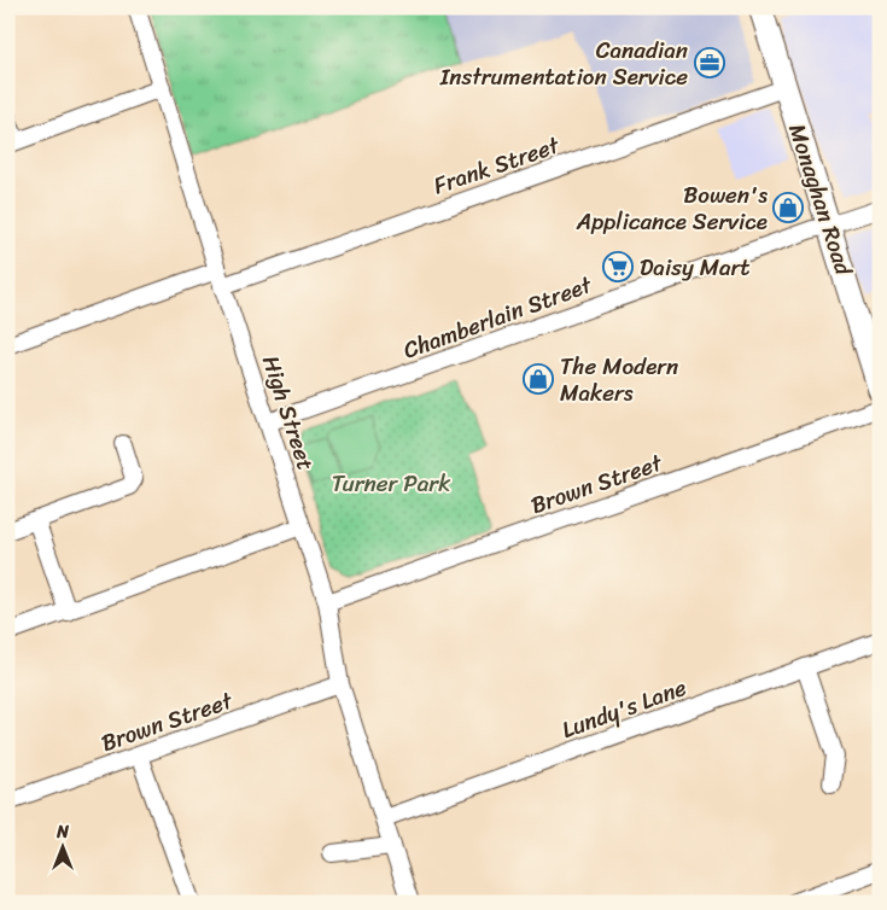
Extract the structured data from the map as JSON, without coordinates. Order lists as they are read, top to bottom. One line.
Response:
{"streets":{"main road":["Monaghan Road"],"street":["Frank Street","Chamberlain Street","High Street","Brown Street","Lundy's Lane"]},"crossings":[["Frank Street","Monaghan Road"],["Frank Street","High Street"],["Monaghan Road","Chamberlain Street"],["Chamberlain Street","High Street"],["High Street","Brown Street"],["High Street","Lundy's Lane"]],"parks":["Turner Park"],"places":{"office":["Canadian Instrumentation Service"],"shop":["Bowen's Applicance Service","The Modern Makers"],"supermarket":["Daisy Mart"]},"north":"top"}
